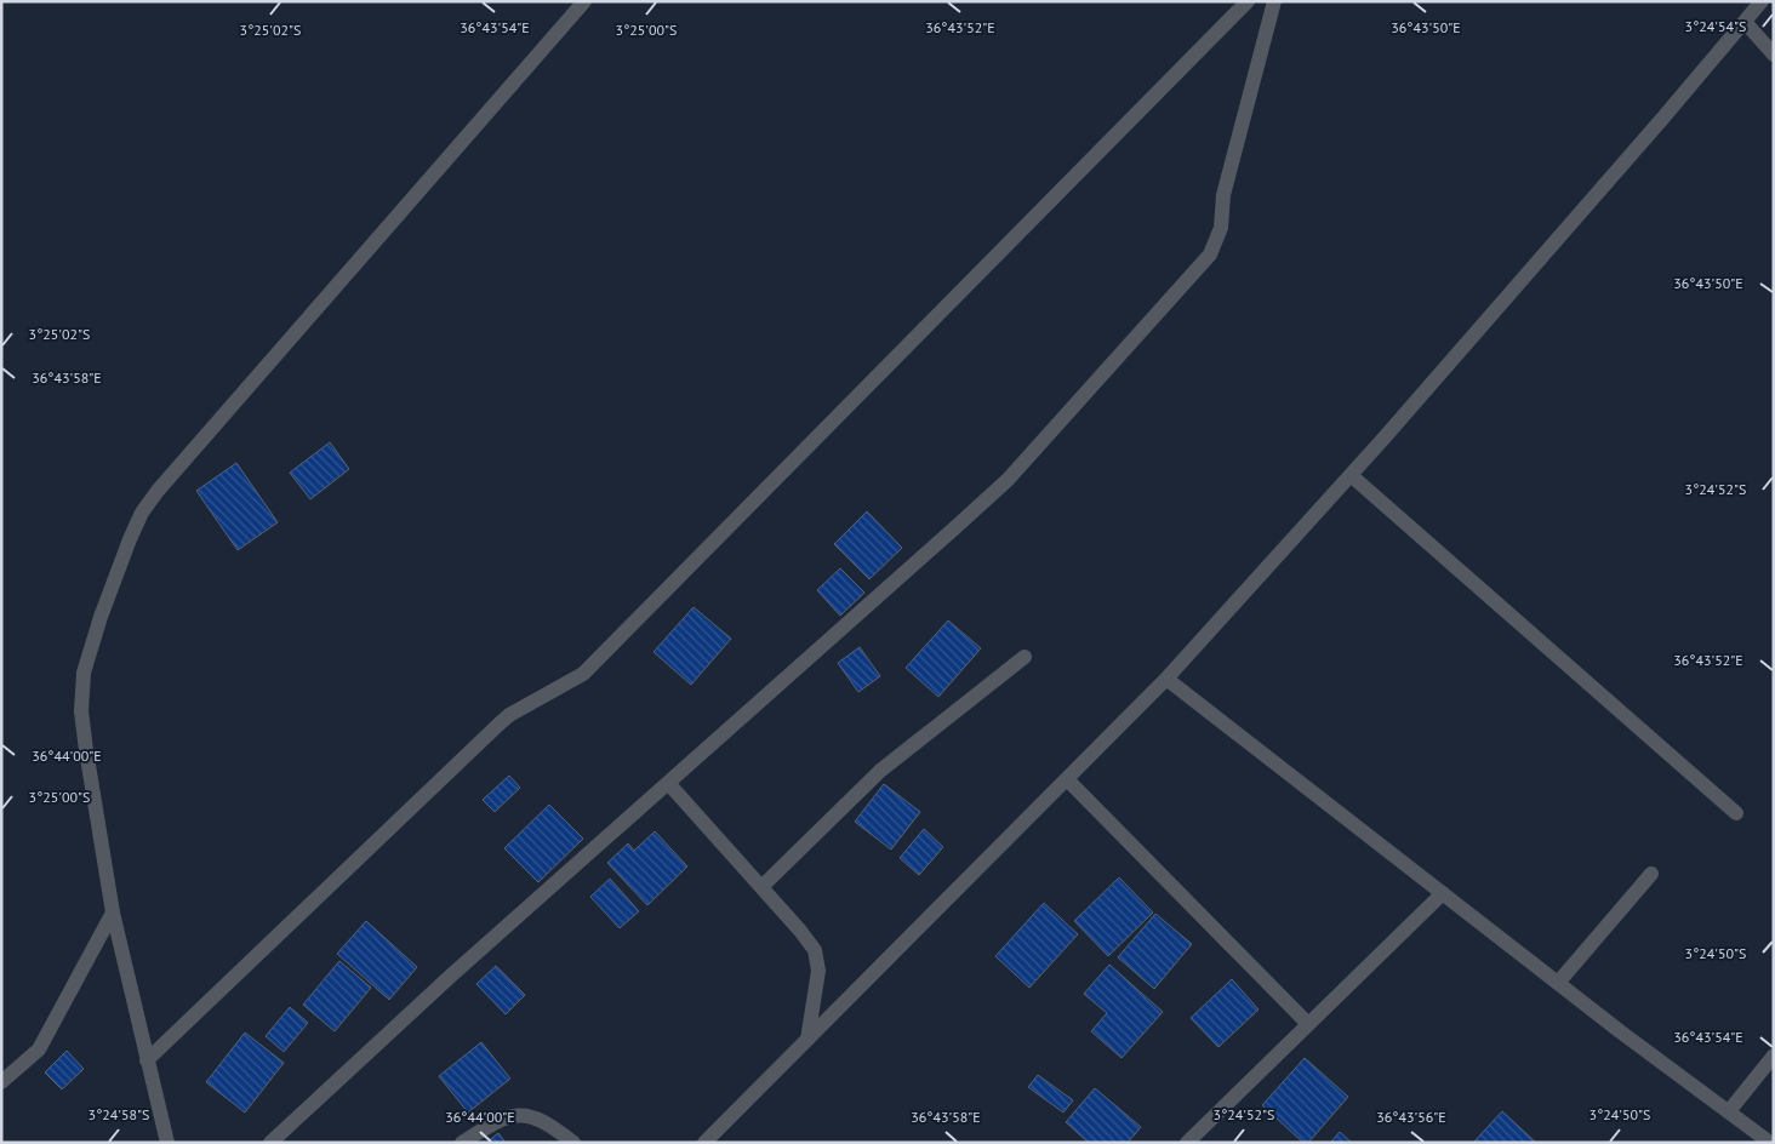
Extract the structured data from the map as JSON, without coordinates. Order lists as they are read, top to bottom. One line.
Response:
{"coordinates":["3°24'54\"S","36°43'54\"E","36°43'52\"E","36°43'50\"E","3°25'02\"S","3°25'00\"S","36°43'58\"E","3°24'52\"S","36°44'00\"E","3°24'50\"S","3°24'58\"S","36°43'56\"E"]}
